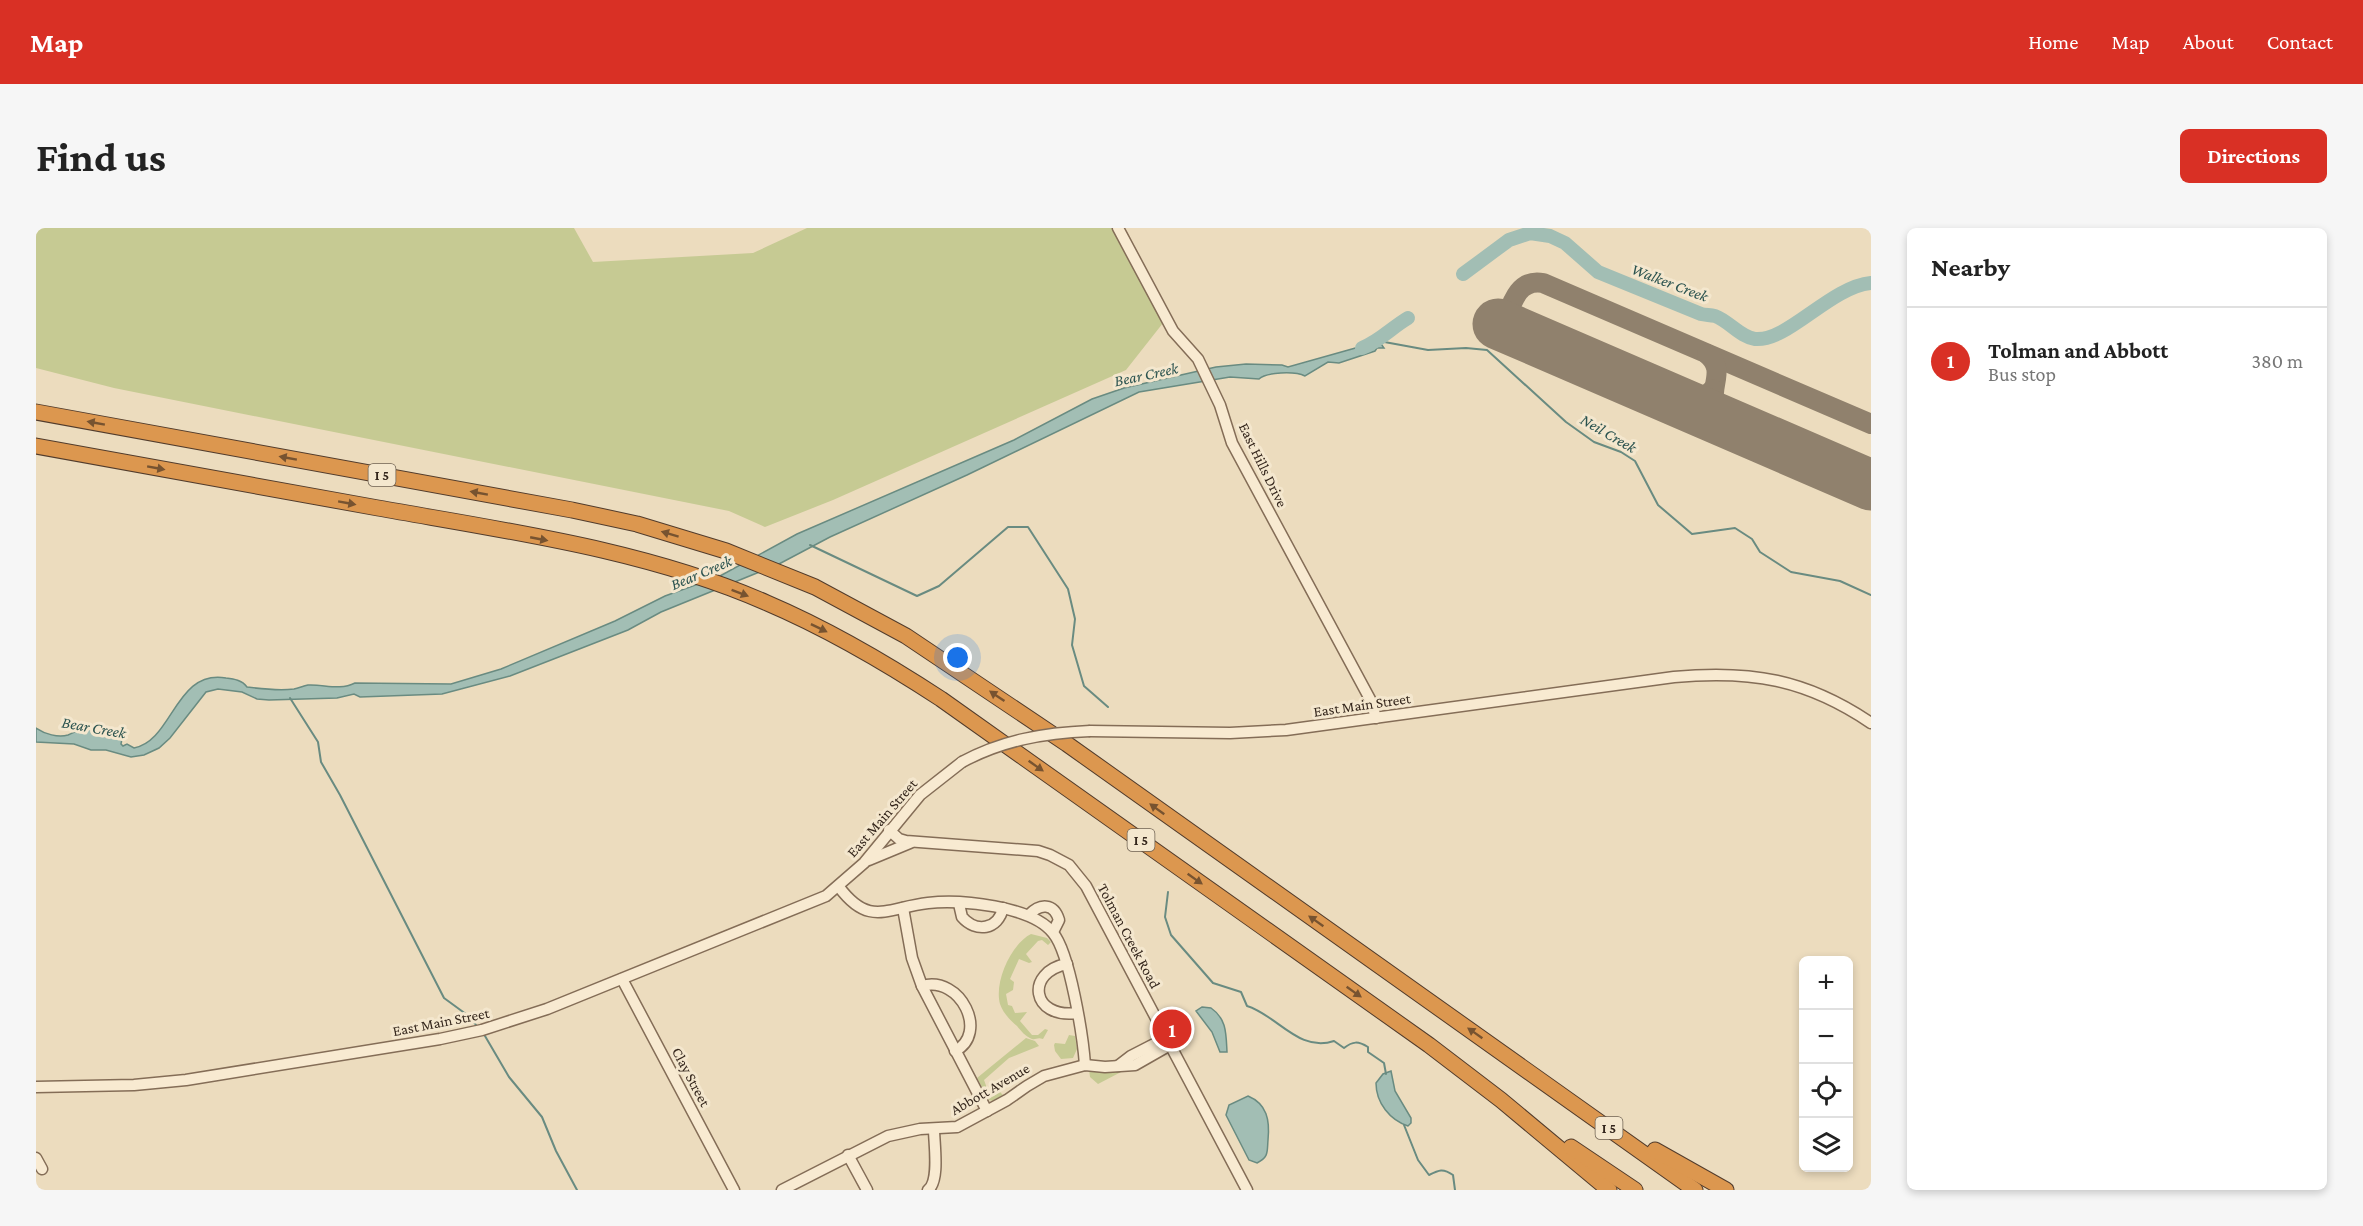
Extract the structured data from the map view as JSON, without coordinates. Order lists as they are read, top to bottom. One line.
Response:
{"streets":{"highway":["I 5"],"street":["East Hills Drive","East Main Street","Tolman Creek Road","Clay Street","Abbott Avenue"]},"crossings":[["East Hills Drive","East Main Street"],["East Main Street","Tolman Creek Road"],["East Main Street","Clay Street"],["Tolman Creek Road","Abbott Avenue"]],"water":["Walker Creek","Bear Creek","Neil Creek"],"page":{"header":"Map","nav":["Home","Map","About","Contact"],"buttons":"Directions","title":"Find us","heading":"Nearby","list":[{"mark":"1","name":"Tolman and Abbott","note":"Bus stop","value":"380 m"}],"map_buttons":["+","−"],"pins":"1"}}
